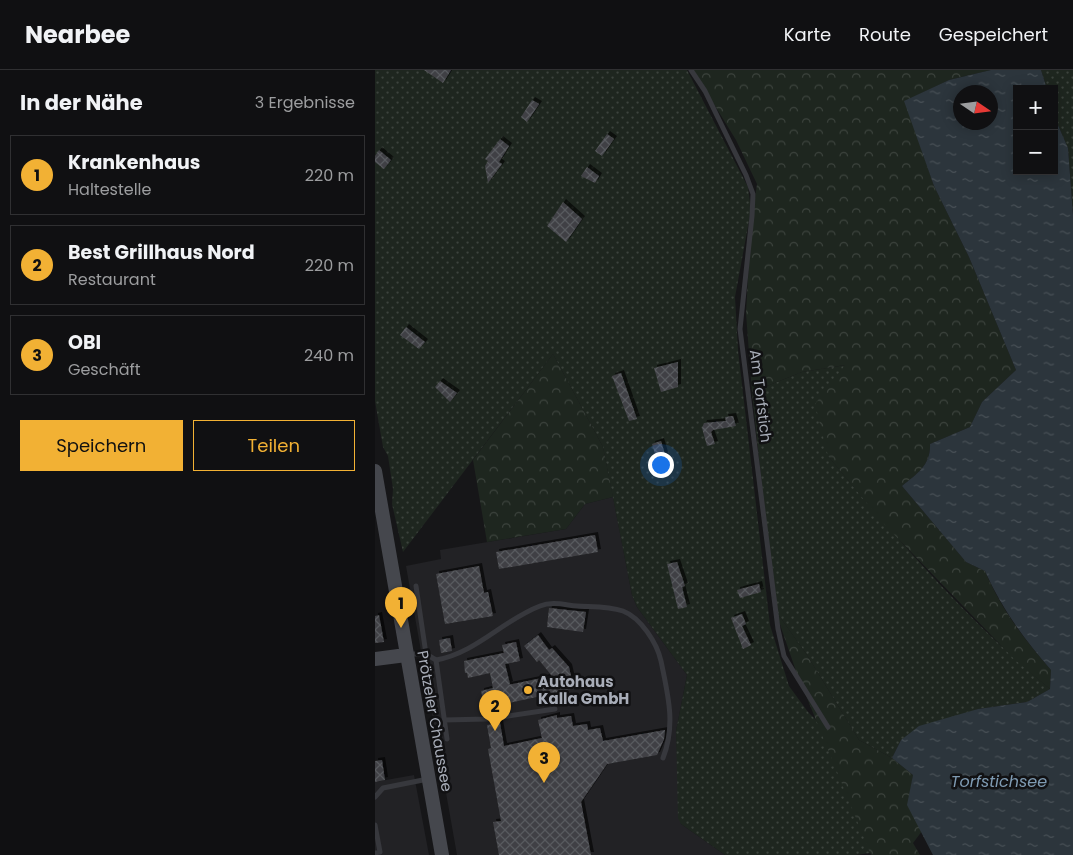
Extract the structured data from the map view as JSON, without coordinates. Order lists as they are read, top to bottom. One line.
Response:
{"streets":{"main road":["Prötzeler Chaussee"],"lane":["Am Torfstich"]},"water":["Torfstichsee"],"places":["Autohaus Kalla GmbH"],"north":"right","page":{"header":"Nearbee","nav":["Karte","Route","Gespeichert"],"heading":["In der Nähe","3 Ergebnisse"],"map_buttons":["+","−"],"list":[{"mark":"1","name":"Krankenhaus","note":"Haltestelle","value":"220 m"},{"mark":"2","name":"Best Grillhaus Nord","note":"Restaurant","value":"220 m"},{"mark":"3","name":"OBI","note":"Geschäft","value":"240 m"}],"buttons":["Speichern","Teilen"],"pins":["1","2","3"]}}
